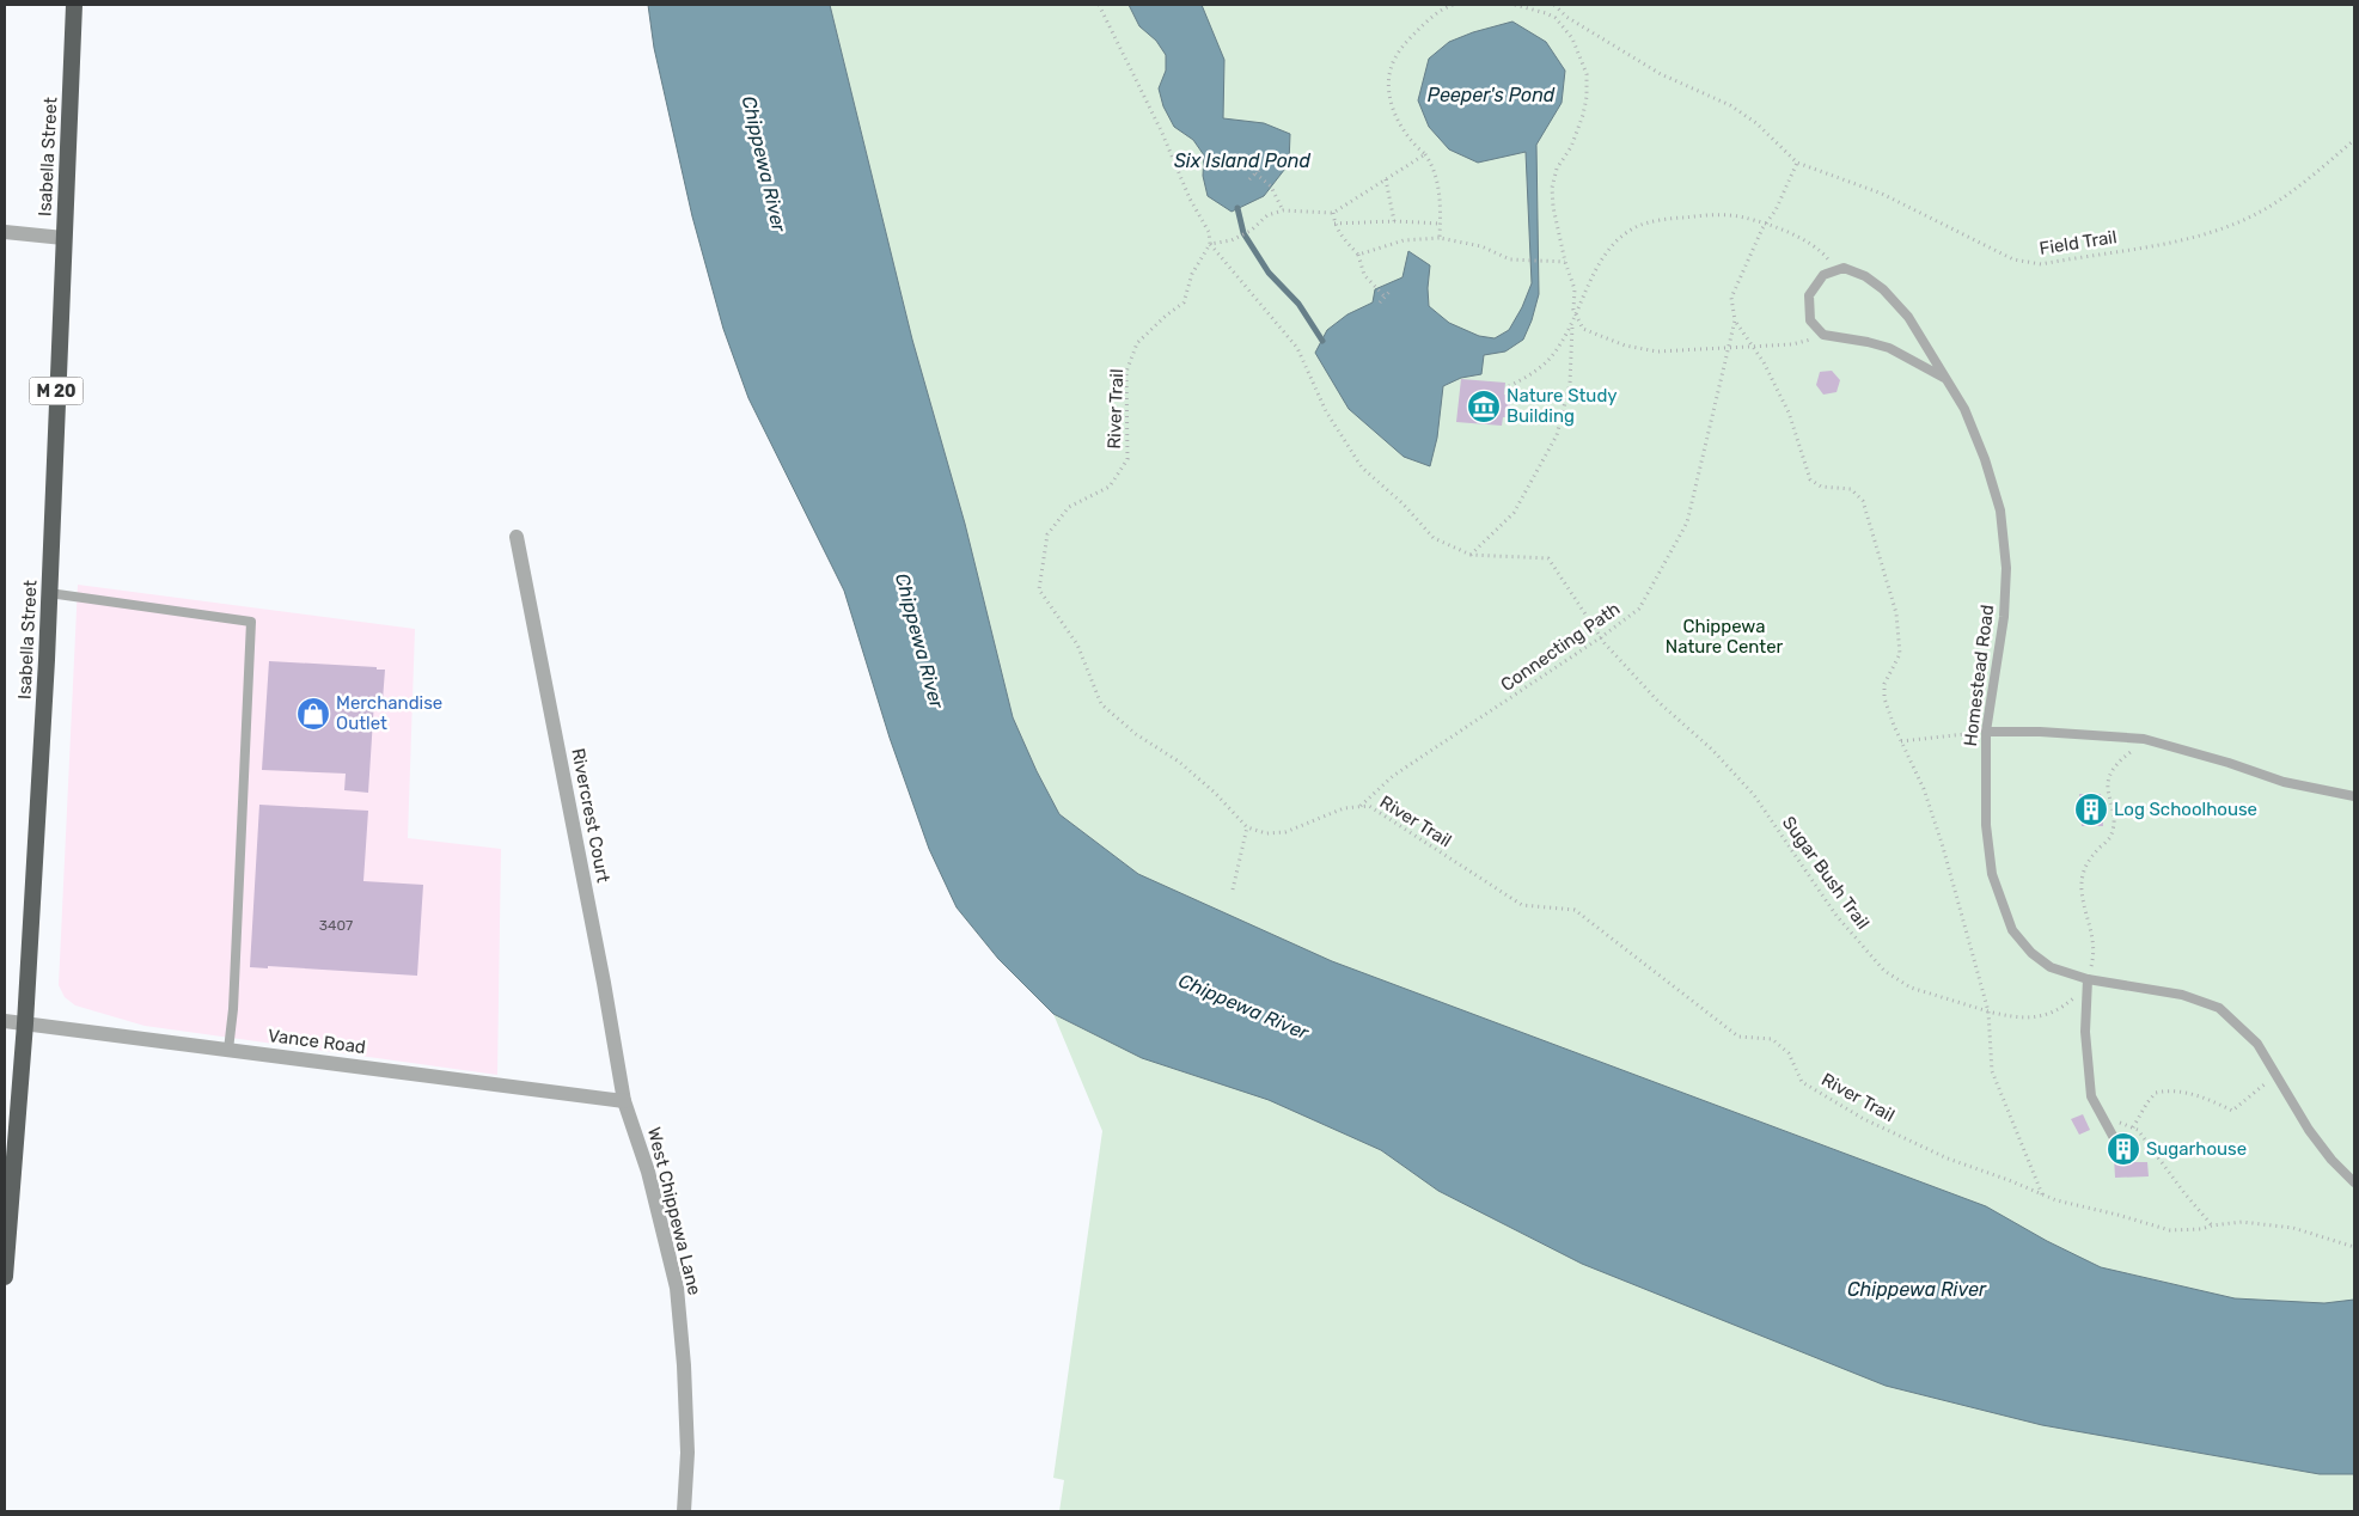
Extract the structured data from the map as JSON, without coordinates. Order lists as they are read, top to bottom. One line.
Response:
{"streets":{"highway":["Isabella Street","M 20"],"street":["Rivercrest Court","Vance Road","West Chippewa Lane"],"lane":["Homestead Road"],"path":["Field Trail","River Trail","Connecting Path","Sugar Bush Trail"]},"crossings":[["Isabella Street","Vance Road"],["River Trail","Connecting Path"],["River Trail","Sugar Bush Trail"],["Connecting Path","Sugar Bush Trail"],["Homestead Road","Sugar Bush Trail"],["Rivercrest Court","Vance Road"],["Rivercrest Court","West Chippewa Lane"],["Vance Road","West Chippewa Lane"]],"water":["Peeper's Pond","Six Island Pond","Chippewa River"],"parks":["Chippewa Nature Center"],"places":{"museum":["Nature Study Building"],"shop":["Merchandise Outlet"],"building":["Log Schoolhouse","Sugarhouse"]},"house_numbers":["3407"]}
